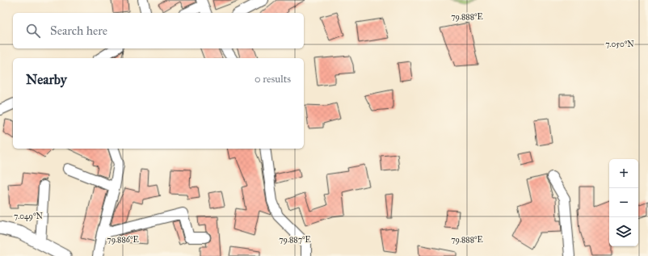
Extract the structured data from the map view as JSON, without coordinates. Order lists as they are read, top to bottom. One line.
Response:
{"page":{"search":"Search here","heading":["Nearby","0 results"],"map_buttons":["+","−"]},"coordinates":["79.888°E","7.050°N","7.049°N","79.886°E","79.887°E"]}
